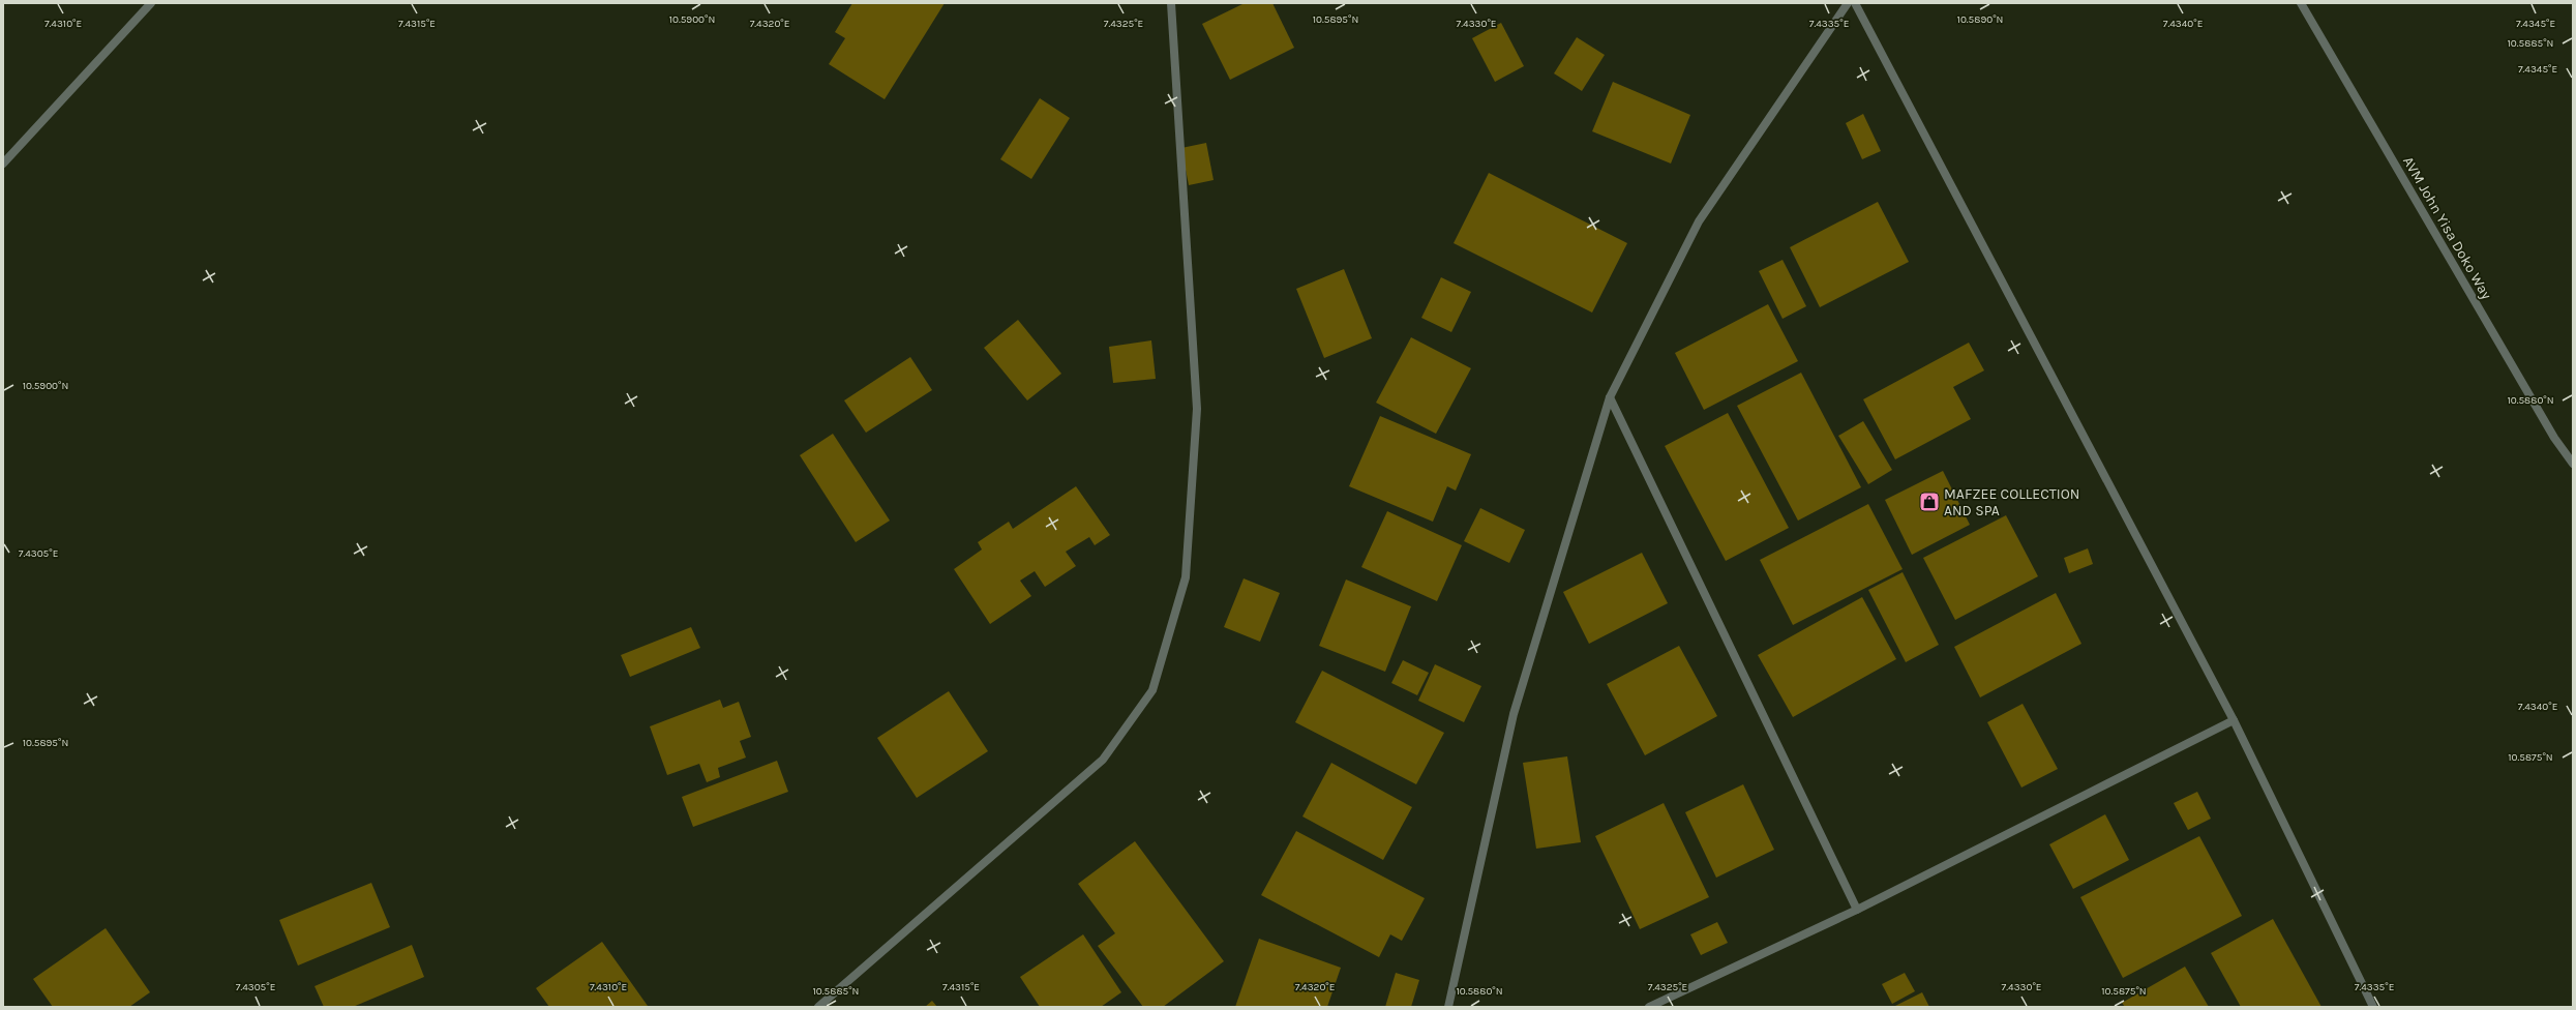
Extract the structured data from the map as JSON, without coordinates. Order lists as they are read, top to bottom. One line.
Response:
{"streets":{"street":["AVM John Yisa Doko Way"]},"places":{"shop":["MAFZEE COLLECTION AND SPA"]},"coordinates":["10.5895°N","10.5890°N","10.5900°N","7.4310°E","7.4315°E","7.4320°E","7.4325°E","7.4330°E","7.4335°E","7.4340°E","7.4345°E","10.5885°N","10.5880°N","7.4305°E","10.5875°N"]}
